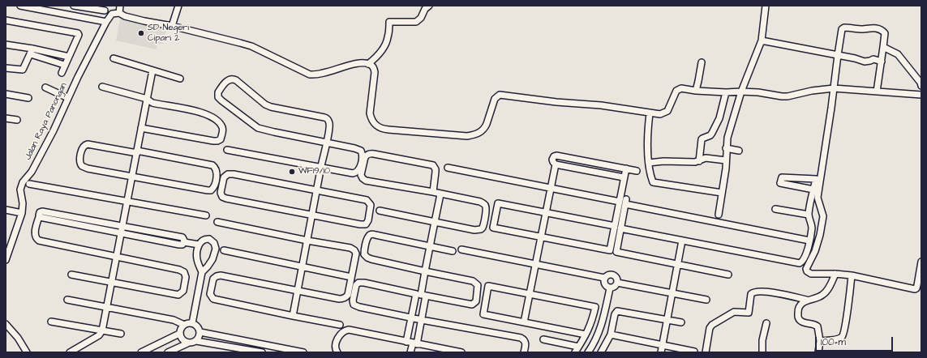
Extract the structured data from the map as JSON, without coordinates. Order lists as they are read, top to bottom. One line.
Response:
{"streets":{"street":["Jalan Raya Panongan"]},"places":["SD Negeri Cipari 2","WF19/10"],"scale_bar":"100 m"}
